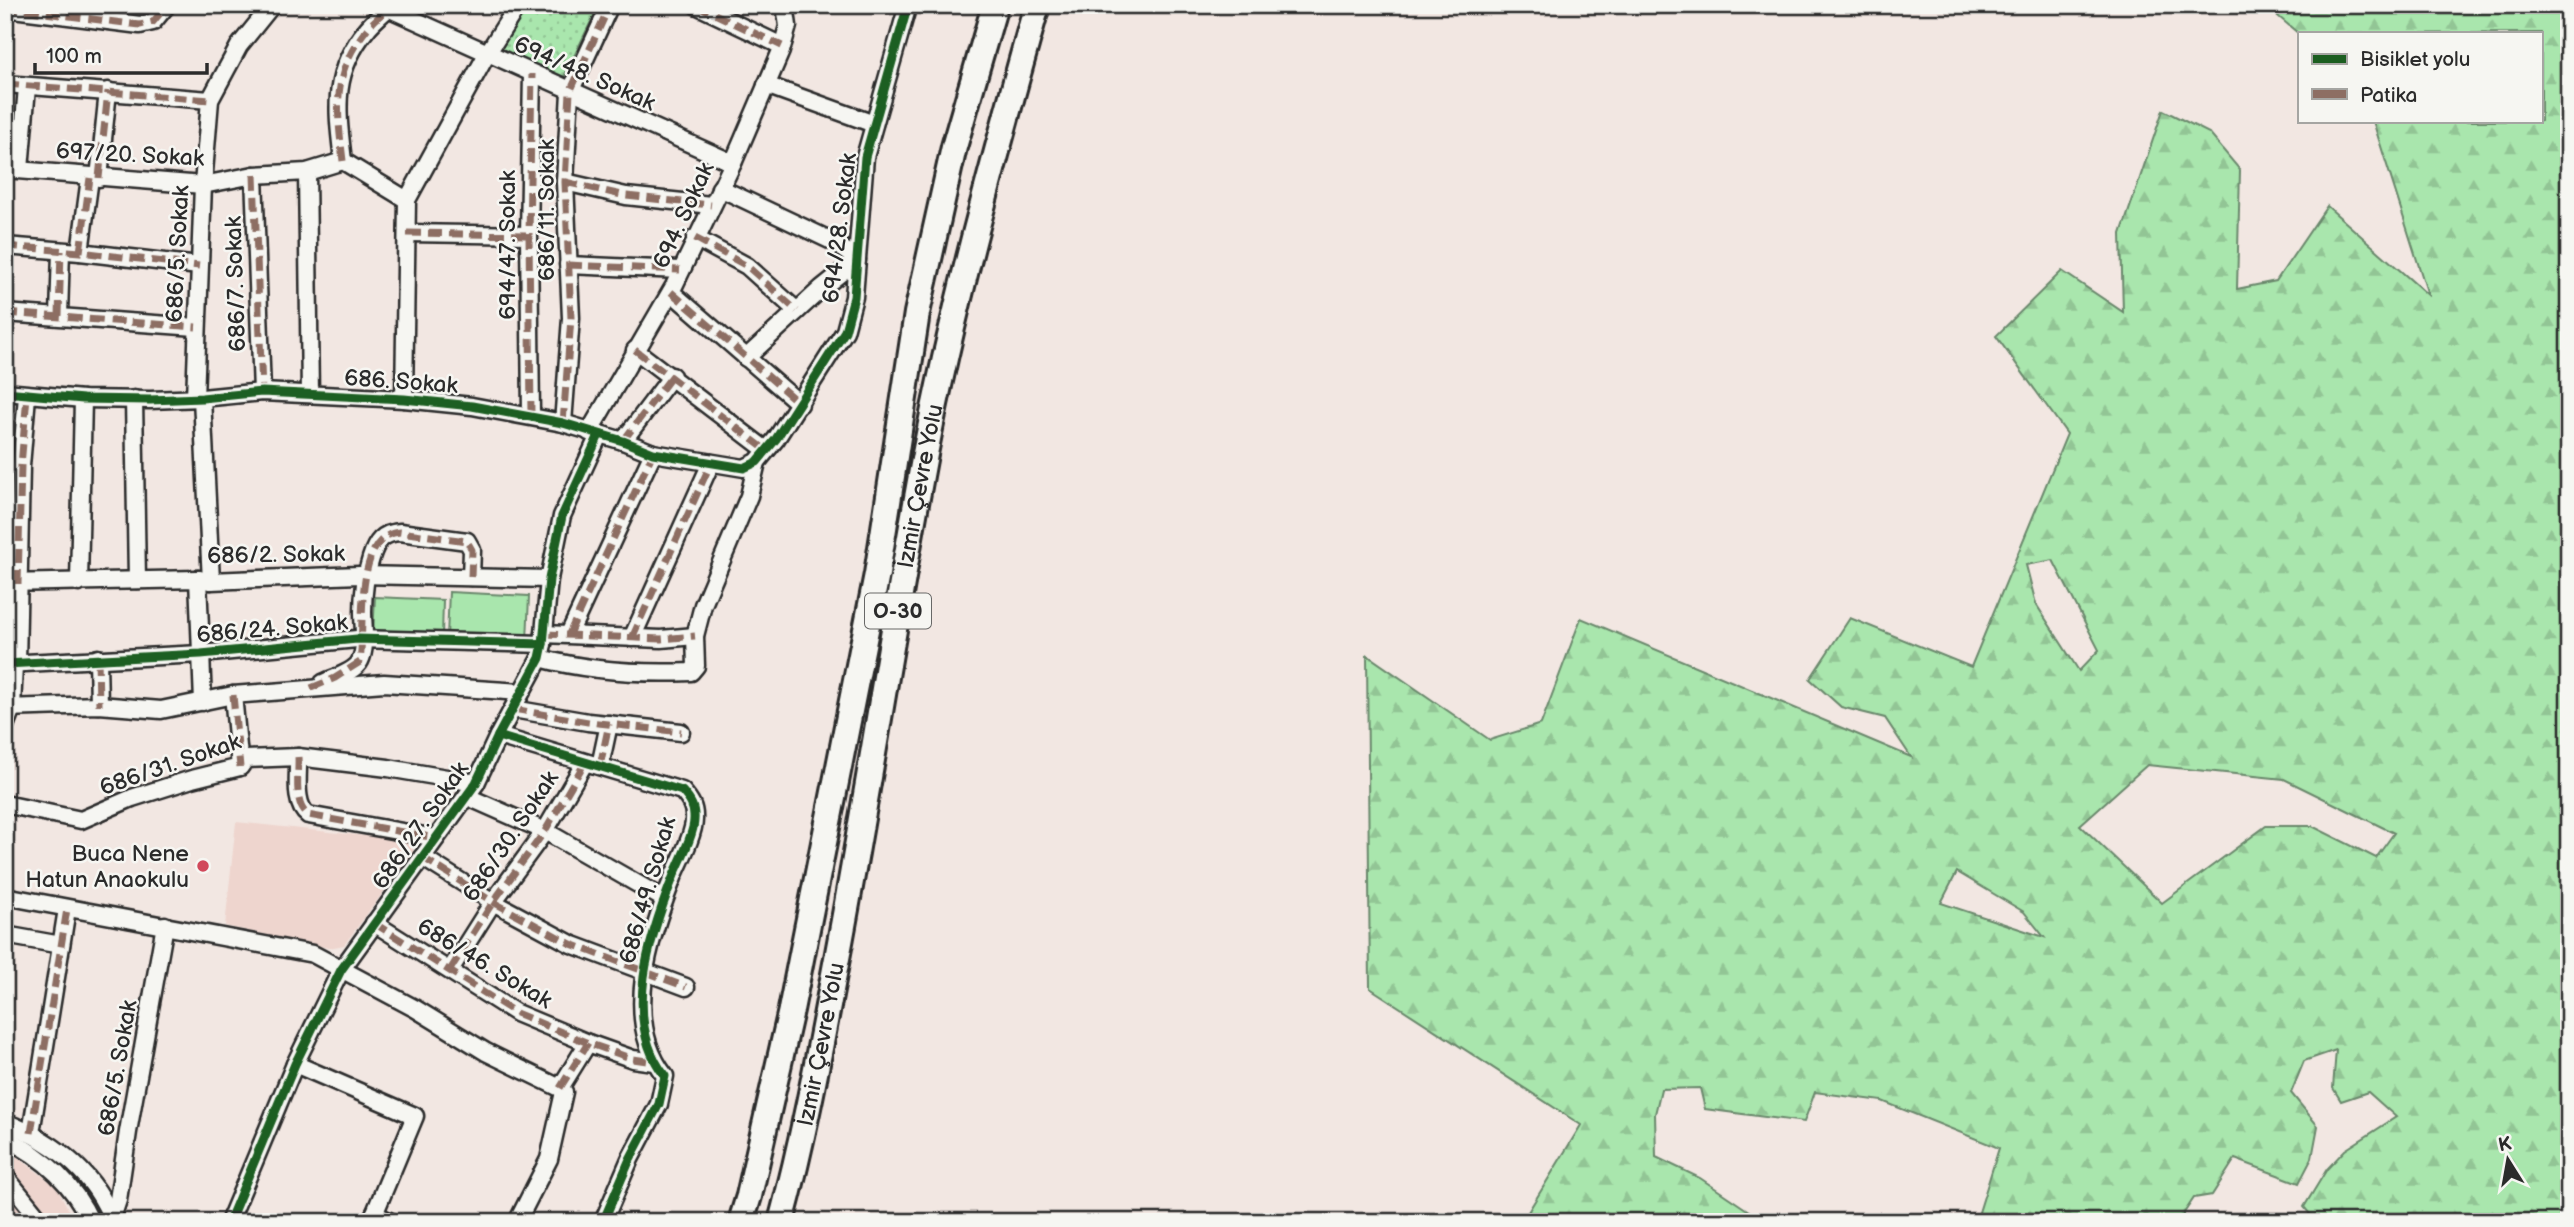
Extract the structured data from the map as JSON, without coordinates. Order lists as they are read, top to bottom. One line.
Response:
{"streets":{"highway":["İzmir Çevre Yolu","O-30"],"street":["694/48. Sokak","697/20. Sokak","686/11. Sokak","694. Sokak","694/28. Sokak","694/47. Sokak","686/5. Sokak","686/7. Sokak","686. Sokak","686/2. Sokak","686/24. Sokak","686/31. Sokak","686/27. Sokak","686/30. Sokak","686/49. Sokak","686/46. Sokak"]},"crossings":[["694/48. Sokak","686/11. Sokak"],["694/48. Sokak","694. Sokak"],["694/48. Sokak","694/47. Sokak"],["697/20. Sokak","686/5. Sokak"],["697/20. Sokak","686/7. Sokak"],["686/11. Sokak","686. Sokak"],["694. Sokak","686. Sokak"],["694. Sokak","686/27. Sokak"],["694/28. Sokak","686. Sokak"],["694/47. Sokak","686. Sokak"],["686/5. Sokak","686. Sokak"],["686/5. Sokak","686/2. Sokak"],["686/5. Sokak","686/24. Sokak"],["686/7. Sokak","686. Sokak"],["686. Sokak","686/27. Sokak"],["686/2. Sokak","686/27. Sokak"],["686/24. Sokak","686/27. Sokak"],["686/31. Sokak","686/27. Sokak"],["686/31. Sokak","686/30. Sokak"],["686/31. Sokak","686/49. Sokak"],["686/27. Sokak","686/49. Sokak"],["686/27. Sokak","686/46. Sokak"],["686/30. Sokak","686/49. Sokak"],["686/30. Sokak","686/46. Sokak"],["686/49. Sokak","686/46. Sokak"]],"places":["Buca Nene Hatun Anaokulu"],"legend":["Bisiklet yolu","Patika"],"scale_bar":"100 m","north":"top"}
